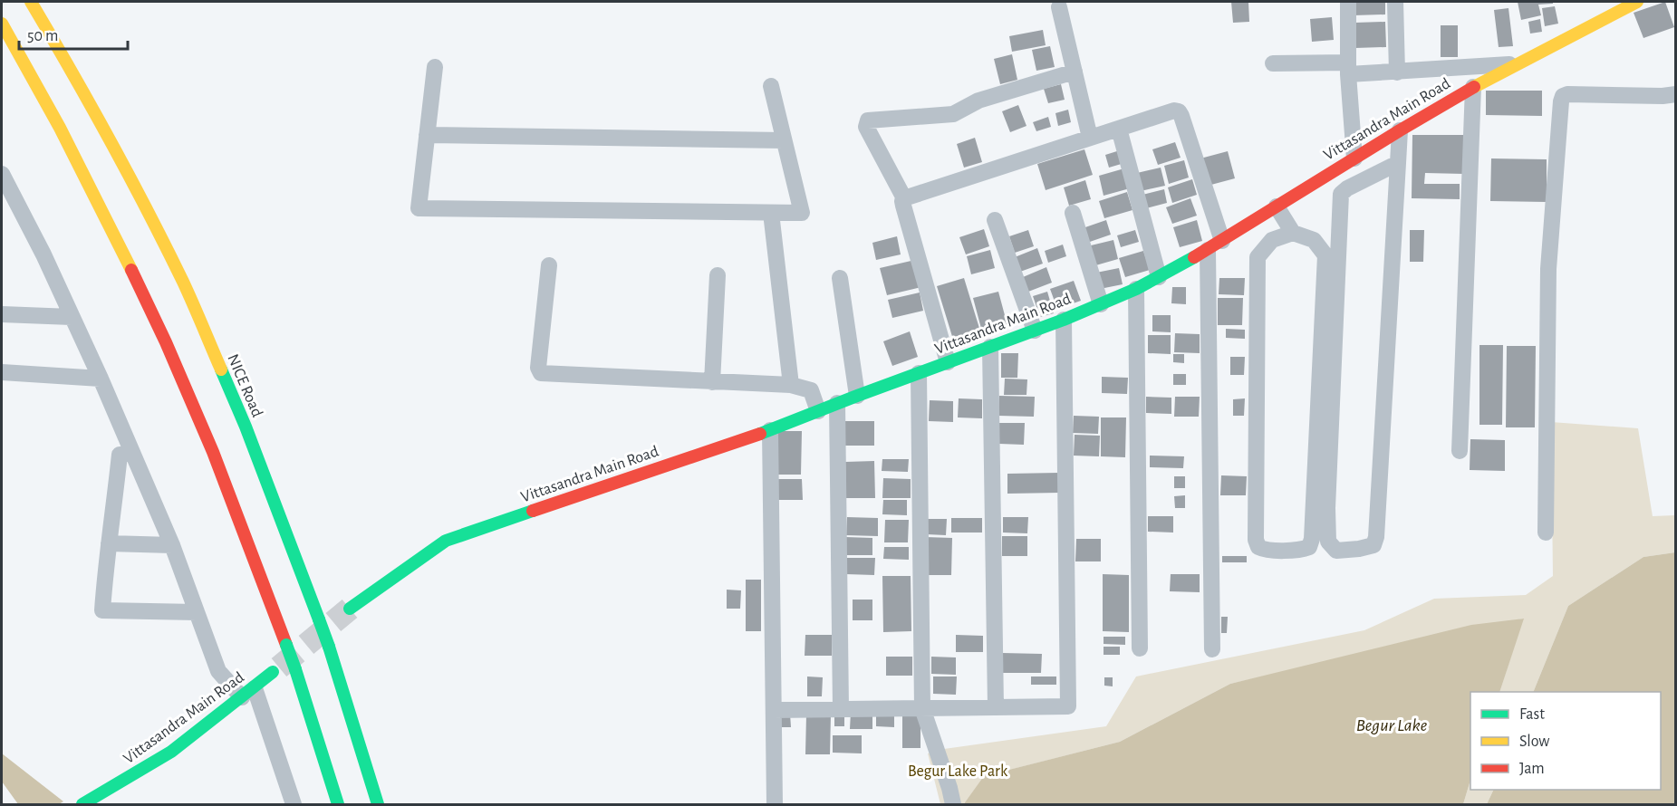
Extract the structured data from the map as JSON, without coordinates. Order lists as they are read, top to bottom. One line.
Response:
{"streets":{"main road":["Vittasandra Main Road","NICE Road"]},"water":["Begur Lake"],"parks":["Begur Lake Park"],"legend":["Fast","Slow","Jam"],"scale_bar":"50 m"}
